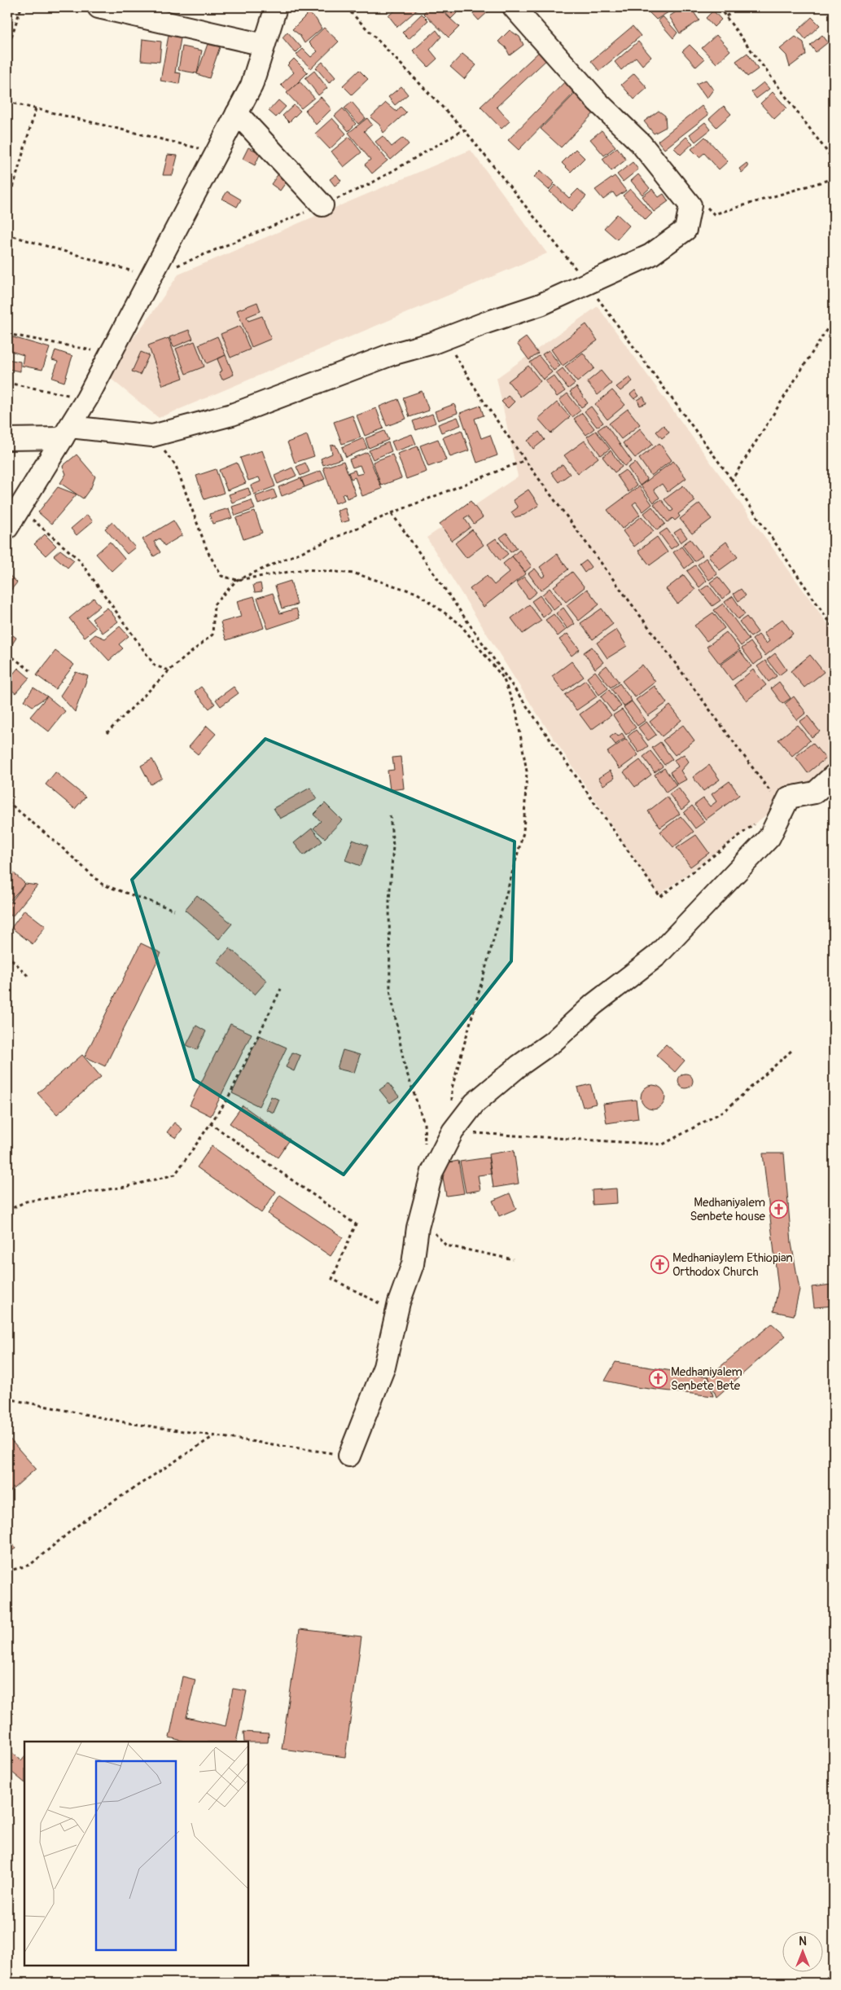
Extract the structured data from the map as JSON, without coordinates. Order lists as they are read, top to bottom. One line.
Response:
{"places":{"church":["Medhaniyalem Senbete house","Medhaniaylem Ethiopian Orthodox Church","Medhaniyalem Senbete Bete"]},"north":"top"}
